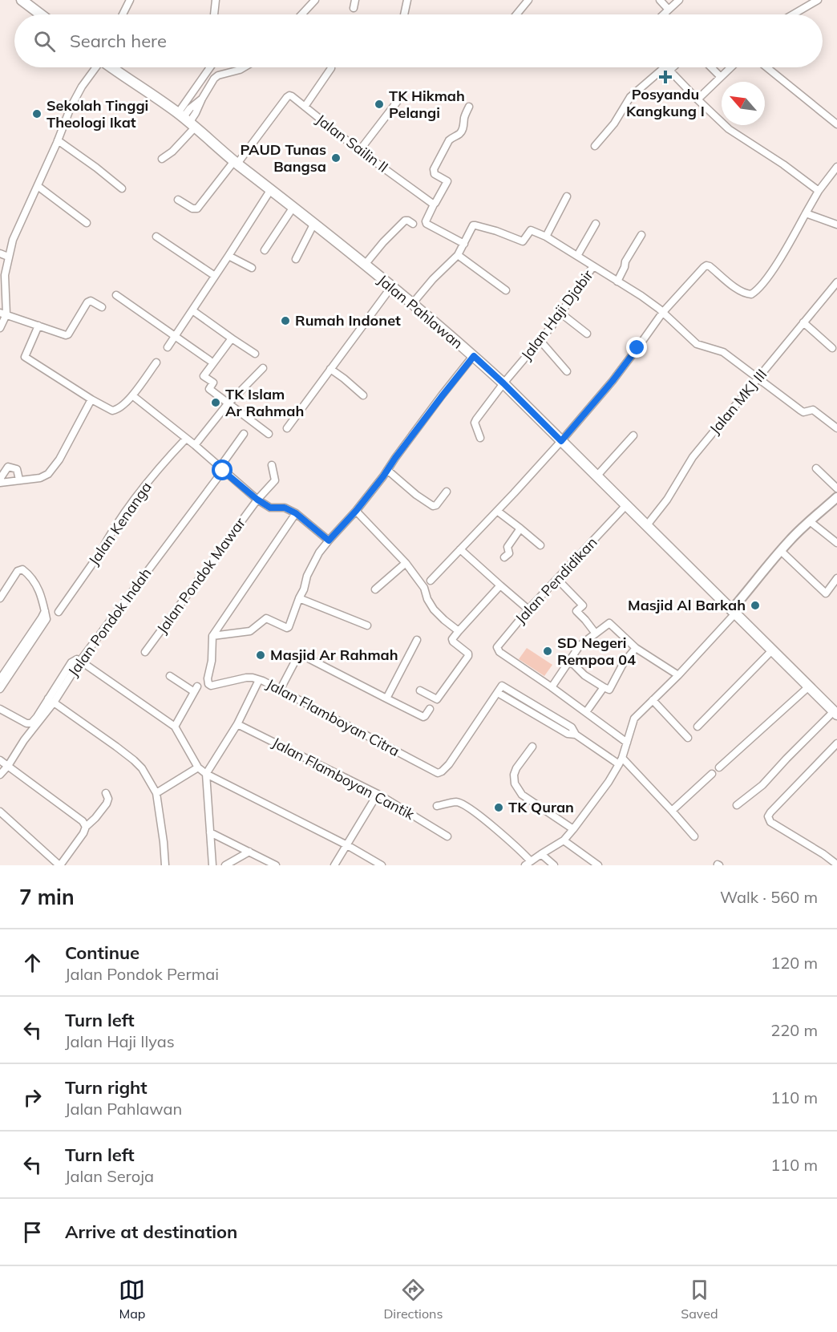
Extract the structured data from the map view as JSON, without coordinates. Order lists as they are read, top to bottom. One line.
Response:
{"streets":{"main road":["Jalan Pahlawan"],"street":["Jalan Sailin II","Jalan Haji Djabir","Jalan MKJ III","Jalan Kenanga","Jalan Pondok Mawar","Jalan Pendidikan","Jalan Pondok Indah","Jalan Flamboyan Citra","Jalan Flamboyan Cantik"]},"crossings":[["Jalan Sailin II","Jalan Pahlawan"],["Jalan Pahlawan","Jalan Haji Djabir"],["Jalan Pahlawan","Jalan MKJ III"],["Jalan Pahlawan","Jalan Pendidikan"],["Jalan Haji Djabir","Jalan MKJ III"],["Jalan Flamboyan Citra","Jalan Flamboyan Cantik"]],"places":{"health":["Posyandu Kangkung I"],"other":["TK Hikmah Pelangi","Sekolah Tinggi Theologi Ikat","PAUD Tunas Bangsa","Rumah Indonet","TK Islam Ar Rahmah","Masjid Al Barkah","SD Negeri Rempoa 04","Masjid Ar Rahmah","TK Quran"]},"north":"top left","page":{"search":"Search here","heading":["7 min","Walk · 560 m"],"list":[["Continue","Jalan Pondok Permai","120 m"],["Turn left","Jalan Haji Ilyas","220 m"],["Turn right","Jalan Pahlawan","110 m"],["Turn left","Jalan Seroja","110 m"],"Arrive at destination"],"nav":["Map","Directions","Saved"]}}
